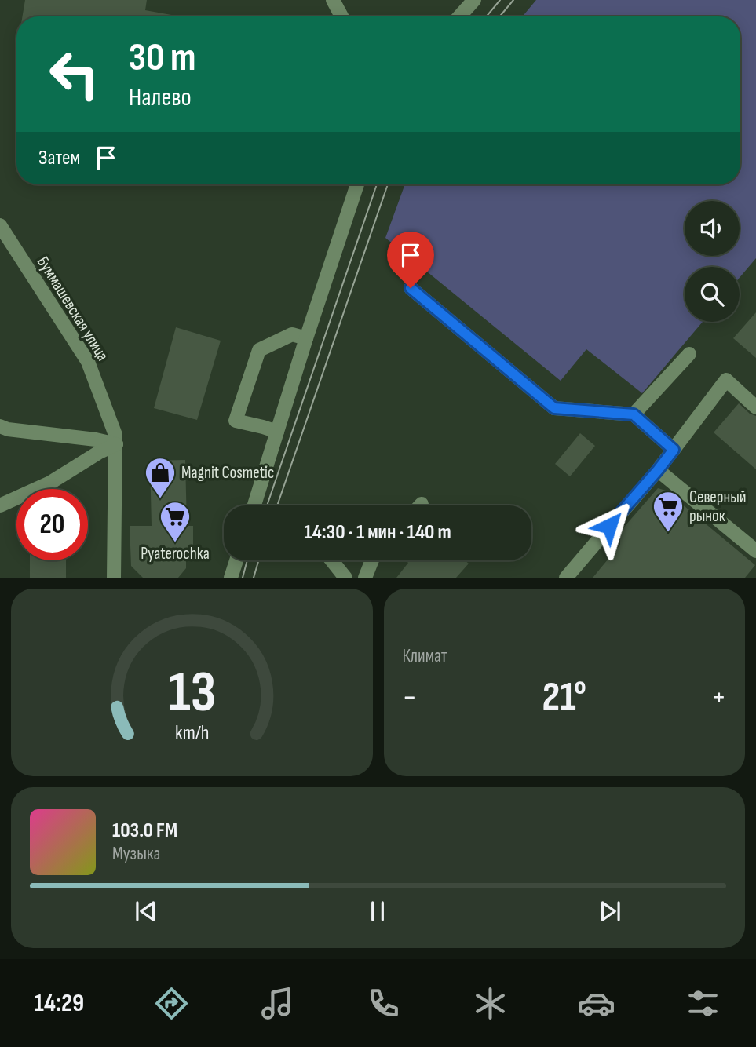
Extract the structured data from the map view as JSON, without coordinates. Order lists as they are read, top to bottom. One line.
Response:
{"streets":{"street":["Буммашевская улица"]},"places":{"shop":["Magnit Cosmetic"],"supermarket":["Северный рынок","Pyaterochka"]},"page":{"turn":["30 m","Налево"],"then":"Затем","limit":"20","trip":"14:30 · 1 мин · 140 m","tile":"Климат","heat":["−","21°","+"],"song":["103.0 FM","Музыка"],"tabs":"14:29","gauge":["13","km/h"]}}
